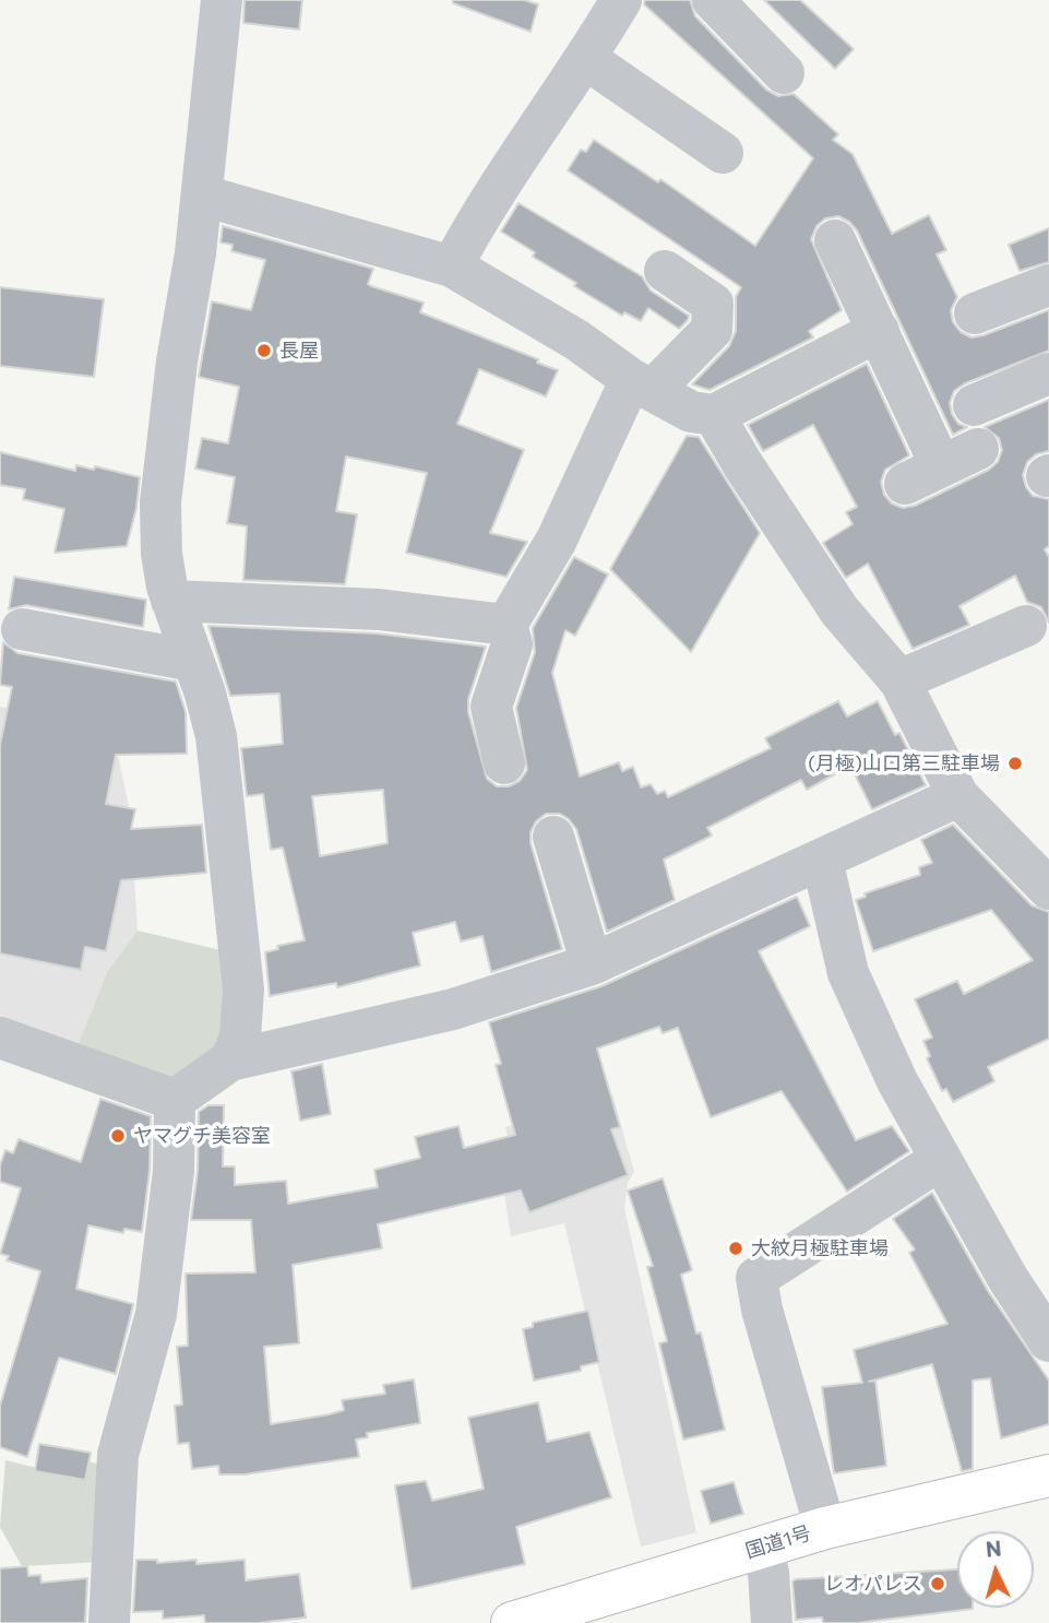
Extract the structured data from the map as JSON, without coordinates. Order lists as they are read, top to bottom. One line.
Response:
{"streets":{"highway":["国道1号"]},"places":["長屋","(月極)山口第三駐車場","ヤマグチ美容室","大紋月極駐車場","レオパレス"],"north":"top"}
